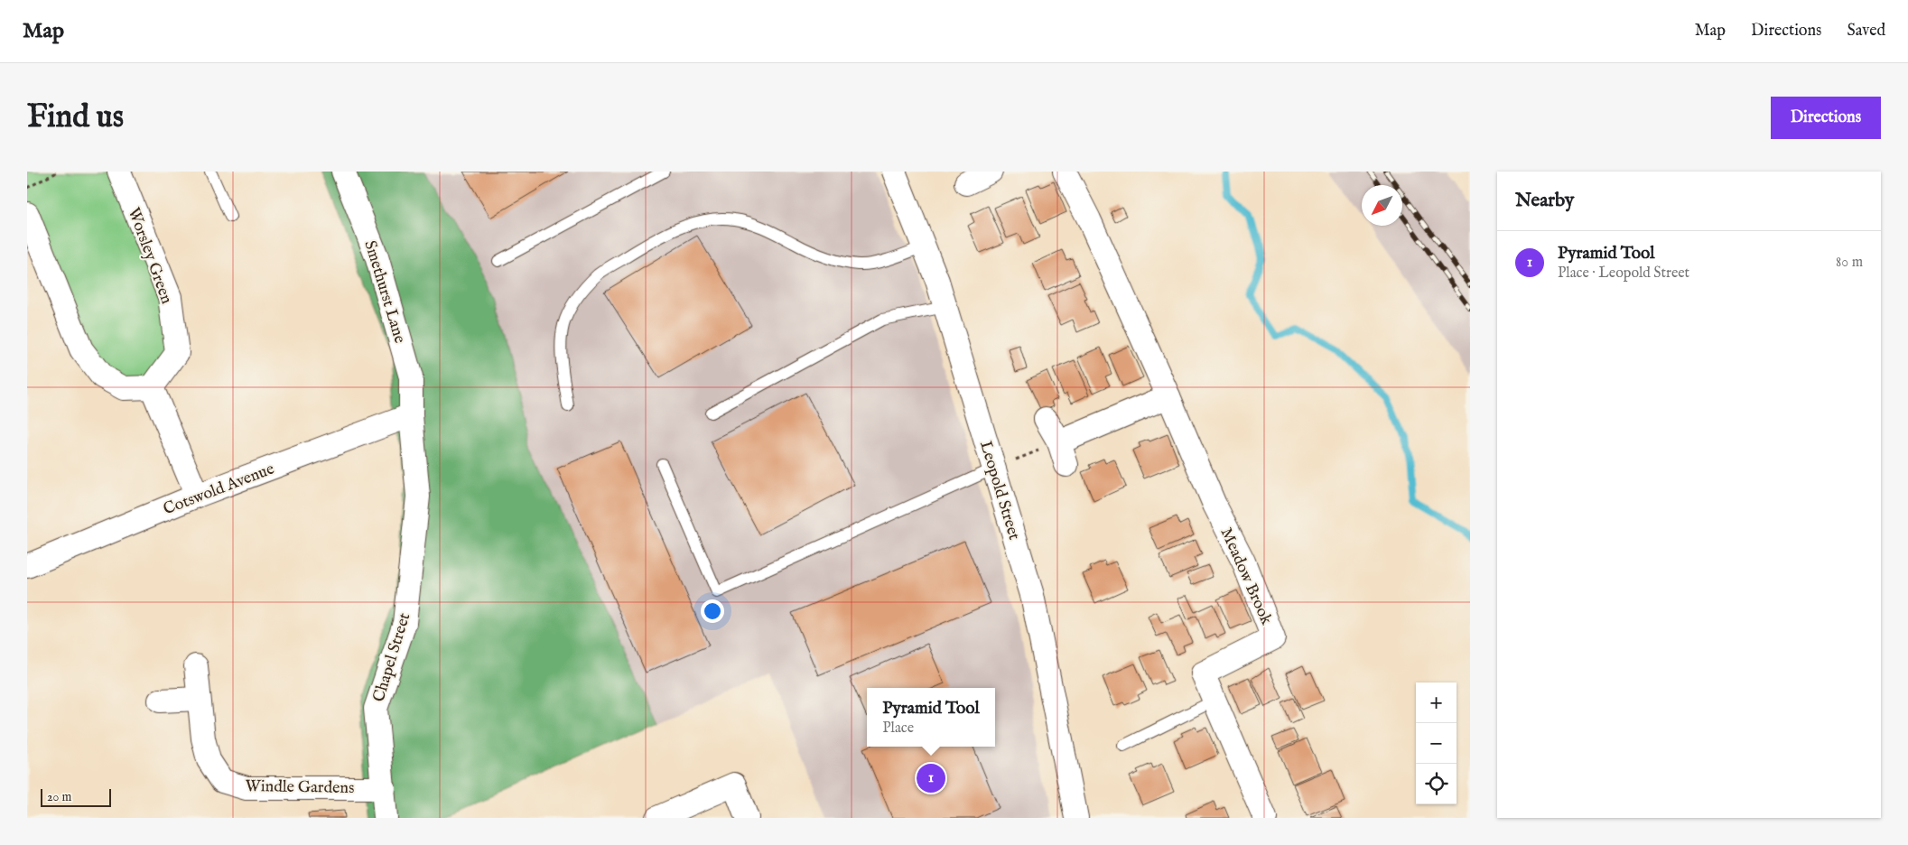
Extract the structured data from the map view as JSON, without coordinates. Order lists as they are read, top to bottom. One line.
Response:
{"streets":{"street":["Worsley Green","Smethurst Lane","Cotswold Avenue","Leopold Street","Meadow Brook","Chapel Street","Windle Gardens"]},"crossings":[["Smethurst Lane","Cotswold Avenue"],["Smethurst Lane","Chapel Street"],["Cotswold Avenue","Chapel Street"],["Chapel Street","Windle Gardens"]],"scale_bar":"20 m","north":"bottom left","page":{"header":"Map","nav":["Map","Directions","Saved"],"buttons":"Directions","title":"Find us","heading":"Nearby","list":[{"mark":"1","name":"Pyramid Tool","note":"Place · Leopold Street","value":"80 m"}],"map_buttons":["+","−"],"popup":["Pyramid Tool","Place"],"pins":"1","scale":"20 m"}}
